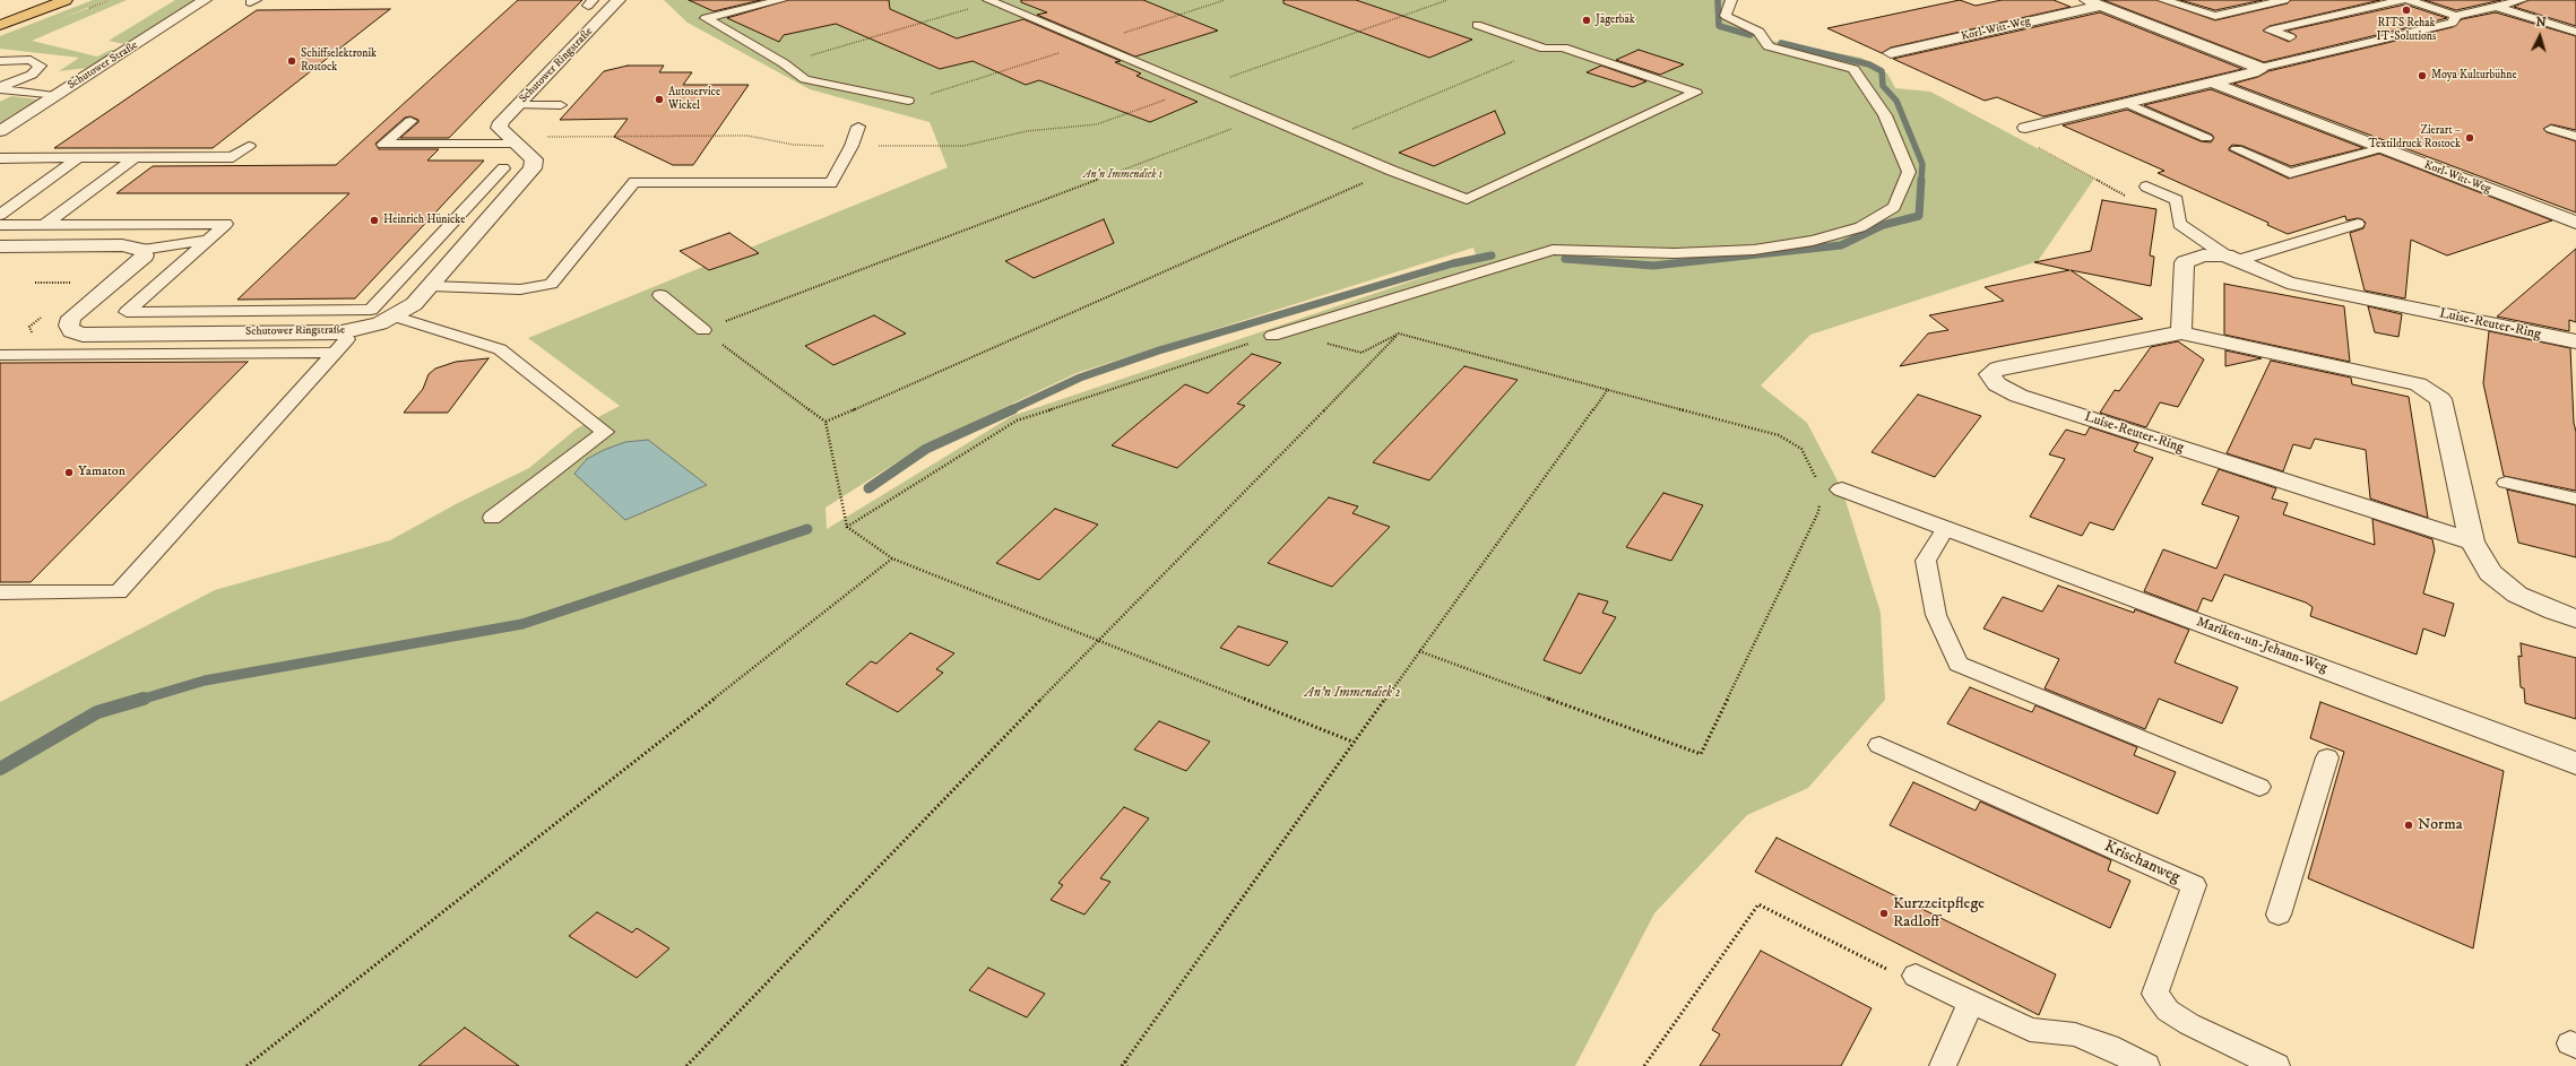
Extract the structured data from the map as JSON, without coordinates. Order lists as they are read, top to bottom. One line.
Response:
{"streets":{"street":["Korl-Witt-Weg","Schutower Straße","Schutower Ringstraße","Luise-Reuter-Ring","Mariken-un-Jehann-Weg"],"lane":["Krischanweg"]},"parks":["An'n Immendiek 1","An'n Immendiek 2"],"places":["RITS Rehak IT-Solutions","Jägerbäk","Schiffselektronik Rostock","Moya Kulturbühne","Autoservice Wickel","Zierart – Textildruck Rostock","Heinrich Hünicke","Yamaton","Norma","Kurzzeitpflege Radloff"],"north":"top"}
